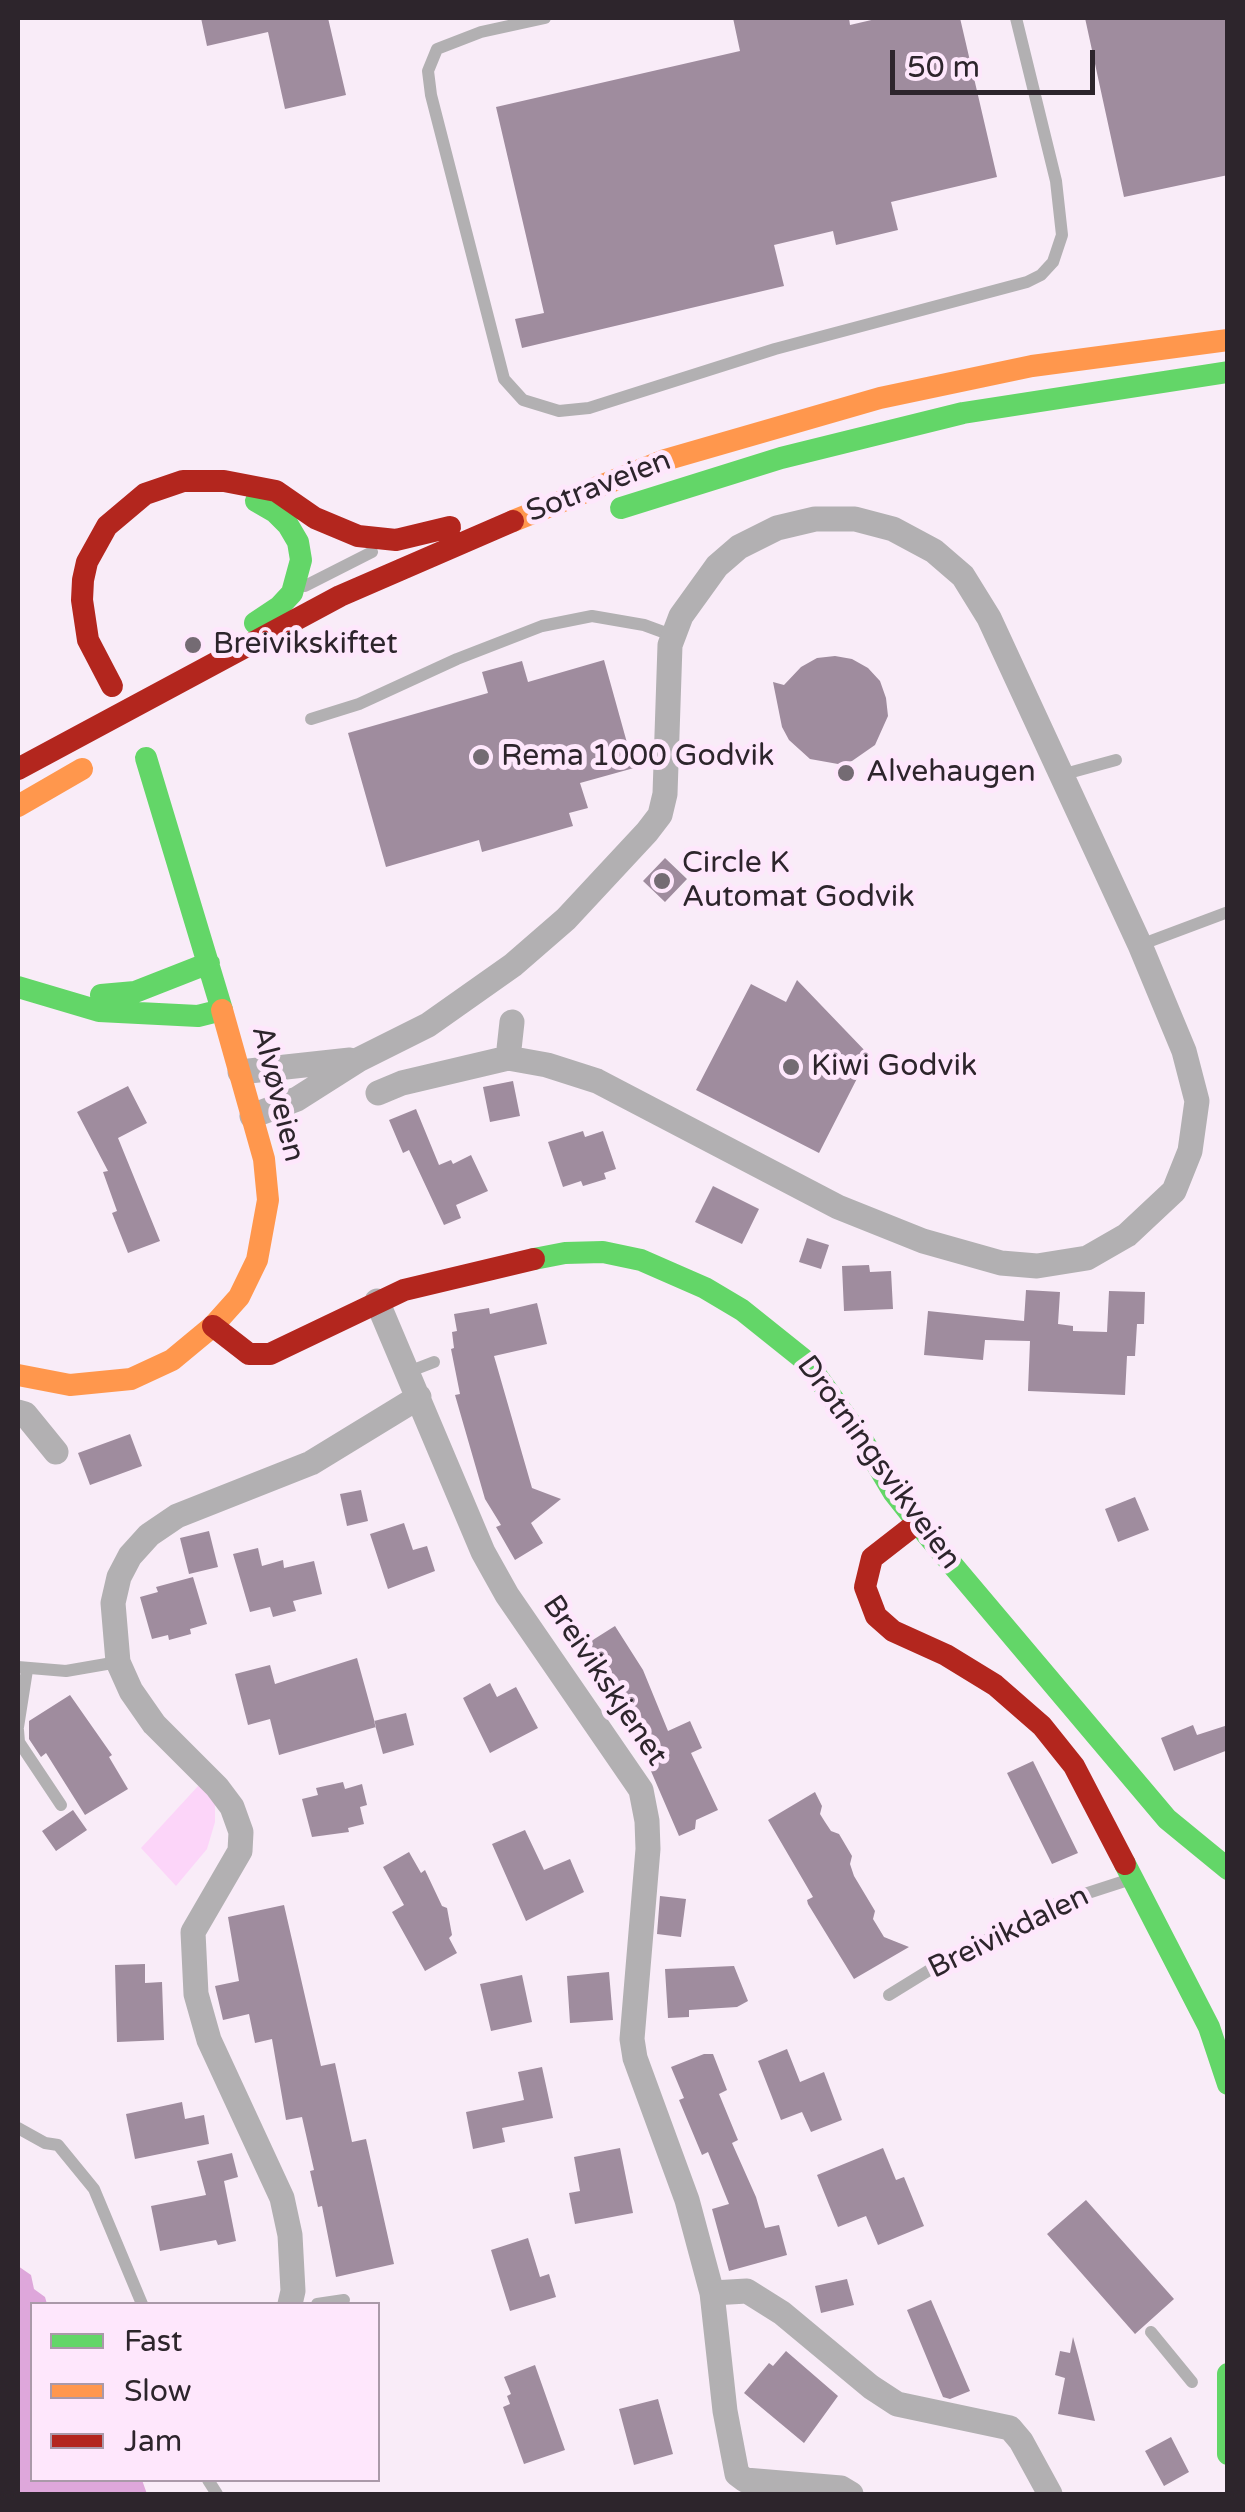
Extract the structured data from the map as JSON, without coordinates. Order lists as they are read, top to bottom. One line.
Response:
{"streets":{"main road":["Sotraveien","Alvøveien","Drotningsvikveien"],"street":["Breivikskjenet"],"lane":["Breivikdalen"]},"crossings":[["Alvøveien","Drotningsvikveien"],["Drotningsvikveien","Breivikskjenet"]],"places":["Breivikskiftet","Rema 1000 Godvik","Alvehaugen","Circle K Automat Godvik","Kiwi Godvik"],"legend":["Fast","Slow","Jam"],"scale_bar":"50 m"}
